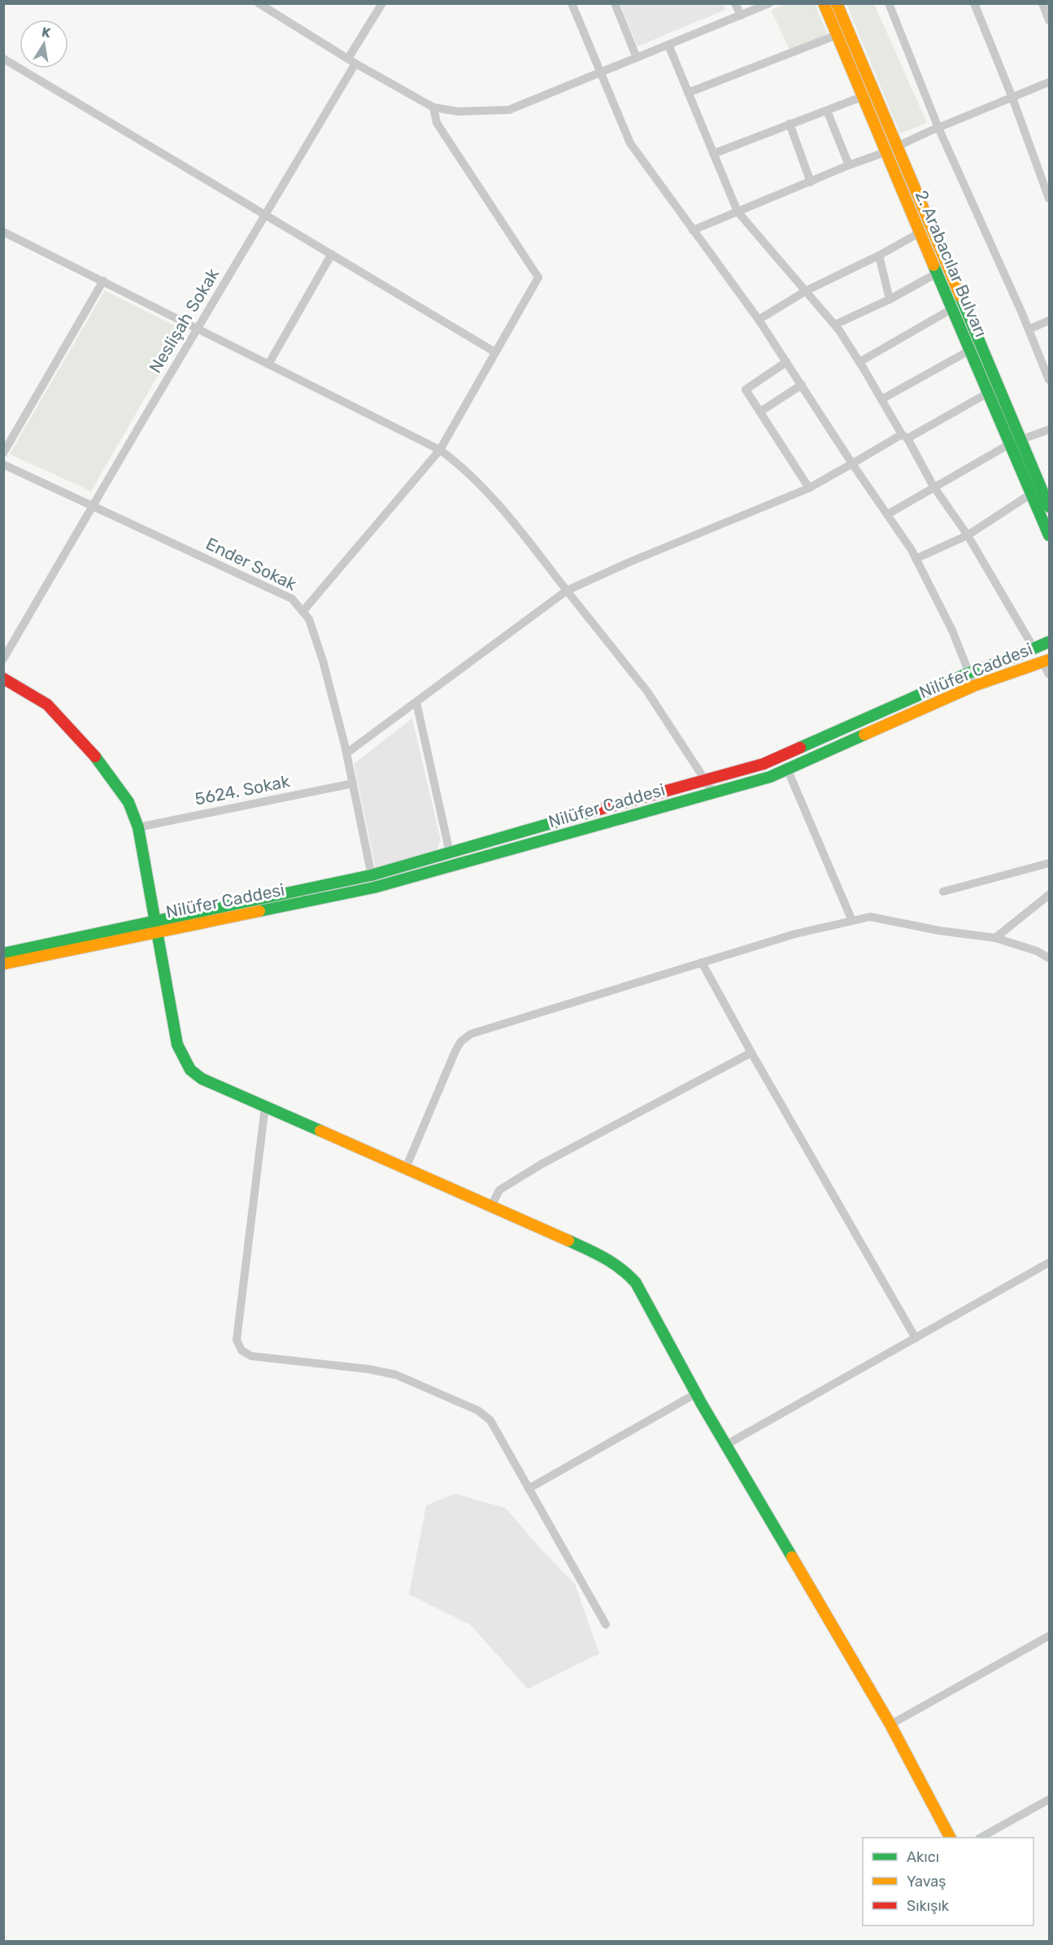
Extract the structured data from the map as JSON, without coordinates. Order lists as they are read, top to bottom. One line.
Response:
{"streets":{"street":["2. Arabacılar Bulvarı","Neslişah Sokak","Ender Sokak","Nilüfer Caddesi","5624. Sokak"]},"crossings":[["Neslişah Sokak","Ender Sokak"],["Ender Sokak","Nilüfer Caddesi"],["Ender Sokak","5624. Sokak"],["Nilüfer Caddesi","5624. Sokak"]],"legend":["Akıcı","Yavaş","Sıkışık"],"north":"top"}
